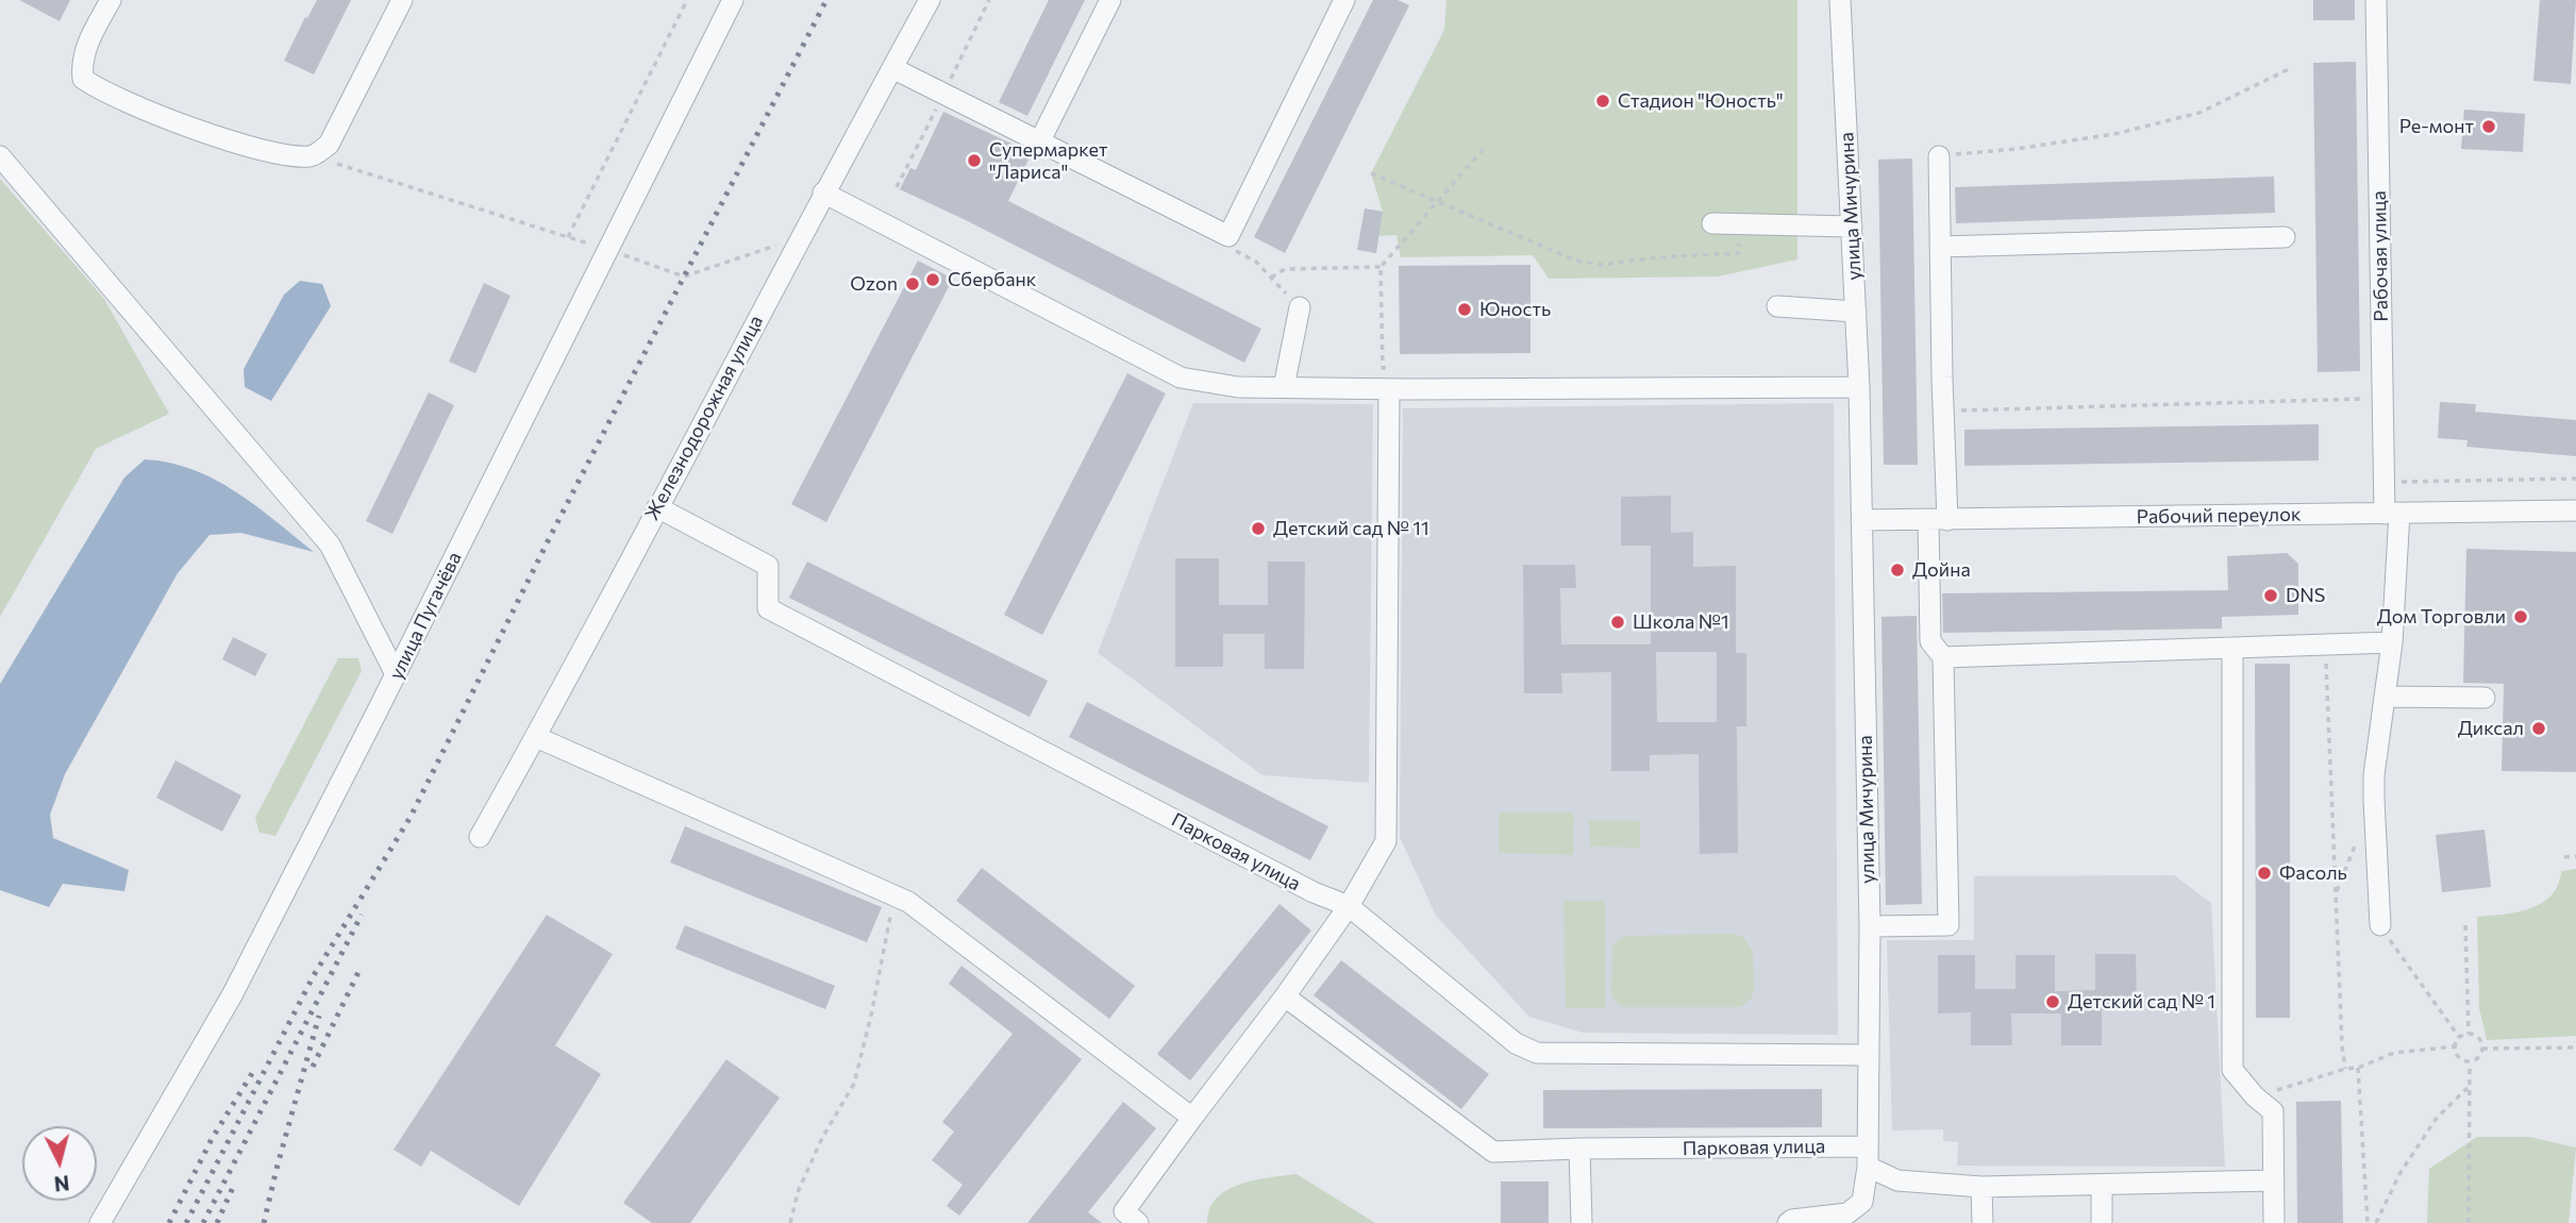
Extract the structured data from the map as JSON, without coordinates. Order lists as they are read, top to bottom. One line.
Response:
{"streets":{"street":["улица Мичурина","Рабочая улица","Железнодорожная улица","Рабочий переулок","улица Пугачёва","Парковая улица"]},"crossings":[["улица Мичурина","Рабочий переулок"],["улица Мичурина","Парковая улица"],["Рабочая улица","Рабочий переулок"],["Железнодорожная улица","Парковая улица"]],"places":["Стадион \"Юность\"","Ре-монт","Супермаркет \"Лариса\"","Сбербанк","Ozon","Юность","Детский сад № 11","Дойна","DNS","Дом Торговли","Школа №1","Диксал","Фасоль","Детский сад № 1"],"north":"bottom"}
